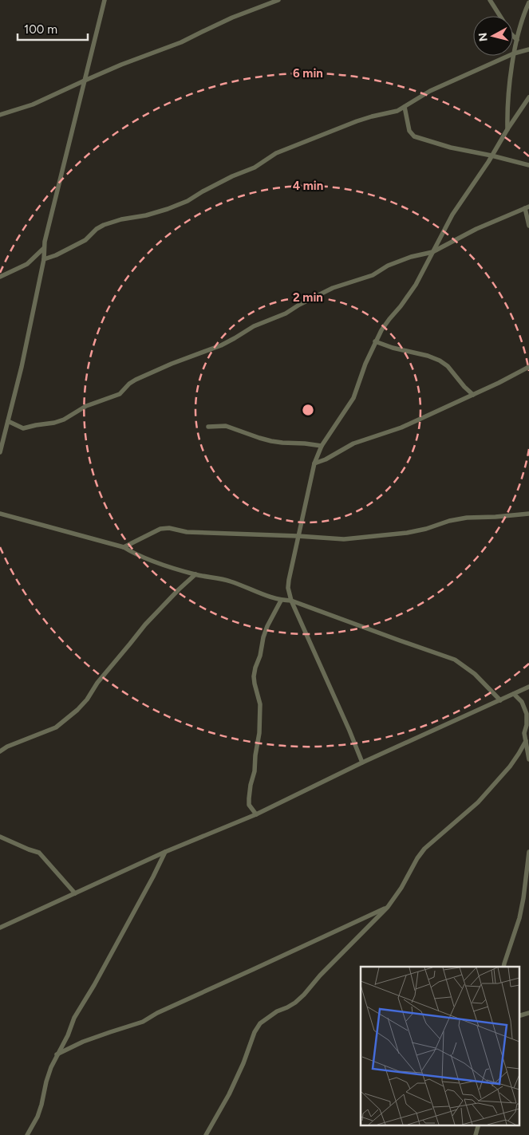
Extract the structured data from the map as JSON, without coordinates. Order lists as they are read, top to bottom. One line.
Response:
{"scale_bar":"100 m","north":"left","rings":["6 min","4 min","2 min"]}
